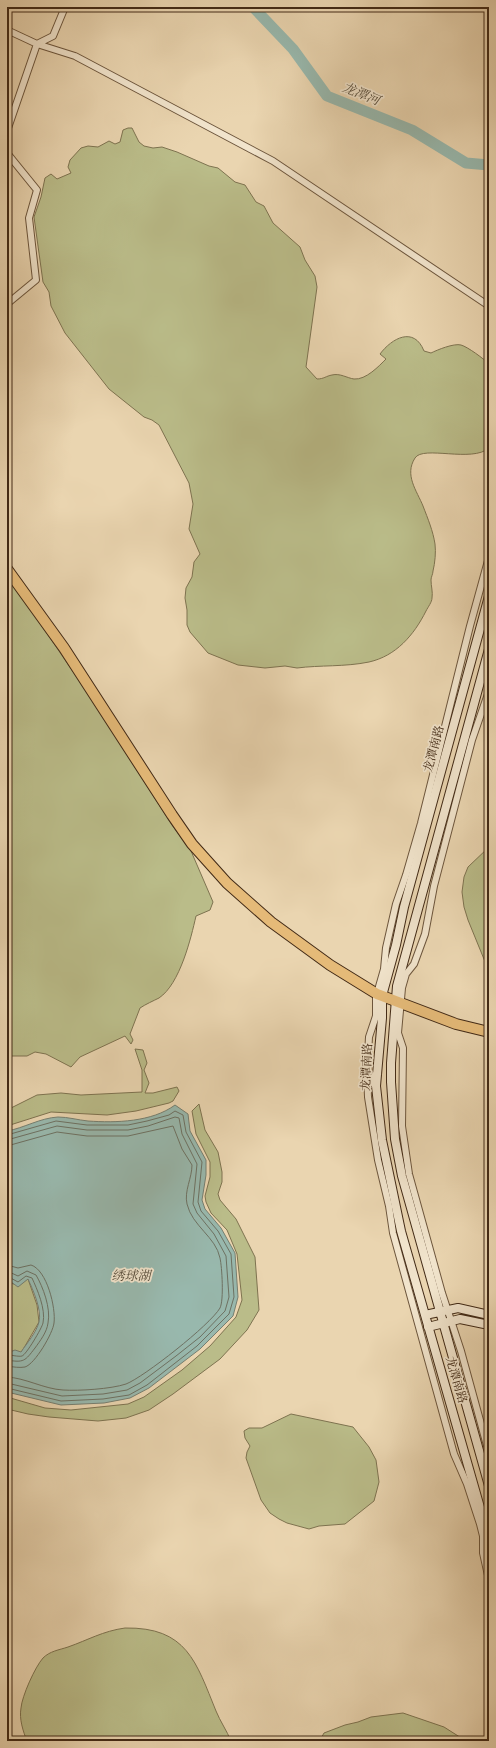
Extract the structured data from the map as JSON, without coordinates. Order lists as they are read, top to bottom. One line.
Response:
{"streets":{"main road":["龙潭南路"]},"water":["龙潭河","绣球湖"]}
